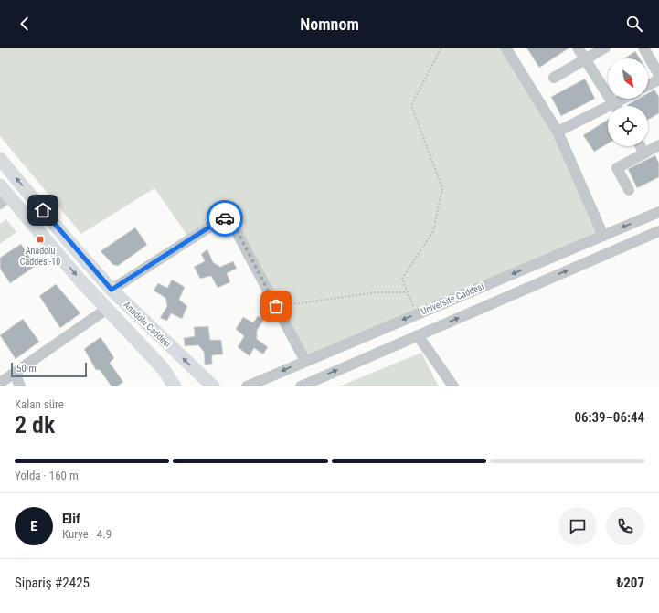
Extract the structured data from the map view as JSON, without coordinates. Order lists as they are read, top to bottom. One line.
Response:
{"streets":{"main road":["Anadolu Caddesi"],"street":["Universite Caddesi"]},"places":{"transit":["Anadolu Caddesi-10"]},"scale_bar":"50 m","north":"bottom right","page":{"header":"Nomnom","scale":"50 m","heading":["2 dk","Kalan süre","06:39–06:44"],"panel":["Elif","Kurye · 4.9","Sipariş #2425","₺207"],"bar":"Yolda · 160 m","round":"E"}}
